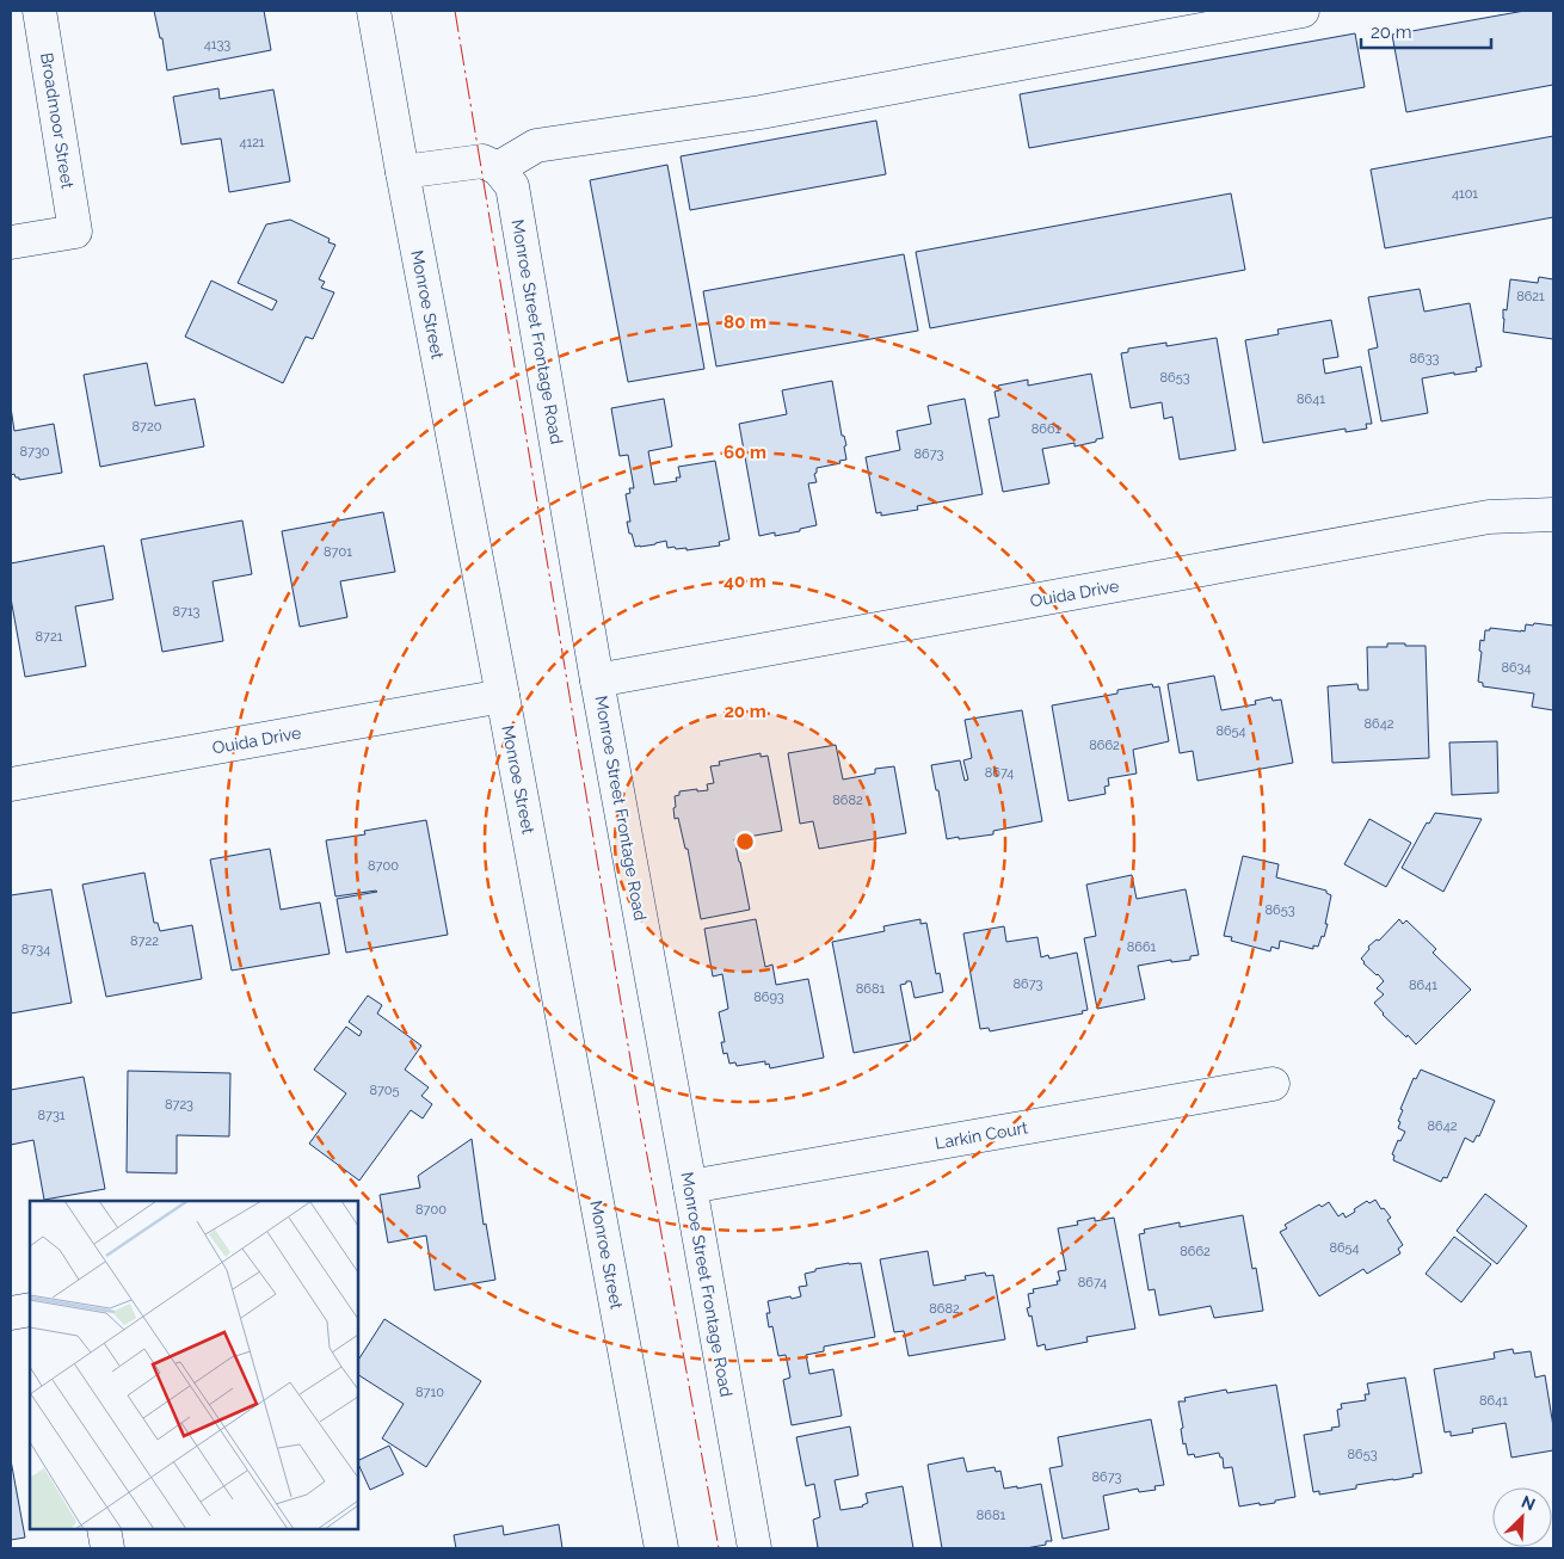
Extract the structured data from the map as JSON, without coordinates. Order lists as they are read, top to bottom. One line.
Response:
{"streets":{"street":["Broadmoor Street","Monroe Street","Monroe Street Frontage Road","Ouida Drive","Larkin Court"]},"crossings":[["Monroe Street","Ouida Drive"],["Monroe Street Frontage Road","Ouida Drive"],["Monroe Street Frontage Road","Larkin Court"]],"house_numbers":["4133","4121","4101","8621","8633","8653","8641","8720","8661","8730","8673","8701","8713","8721","8634","8642","8654","8662","8674","8682","8700","8653","8722","8661","8734","8673","8641","8681","8693","8705","8723","8731","8642","8700","8654","8662","8674","8682","8710","8641","8653","8673","8681"],"scale_bar":"20 m","north":"top right","rings":["80 m","60 m","40 m","20 m"]}
